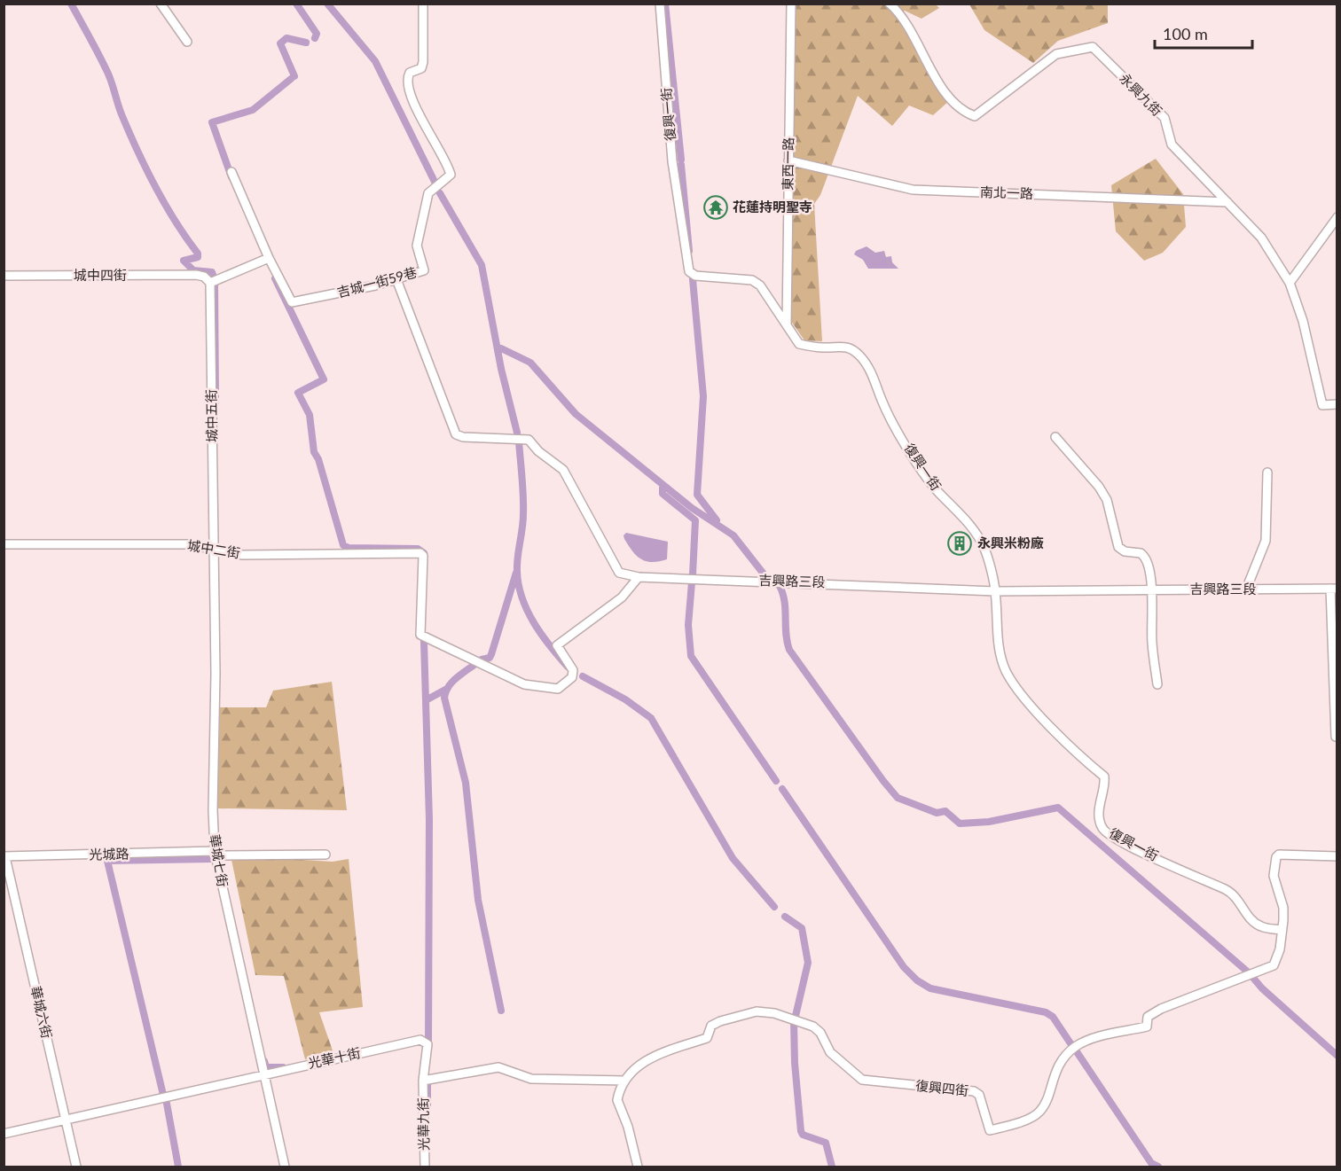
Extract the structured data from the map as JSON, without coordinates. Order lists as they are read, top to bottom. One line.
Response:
{"streets":{"street":["永興九街","復興一街","東西一路","南北一路","城中四街","吉城一街59巷","城中五街","城中二街","吉興路三段","光城路","華城七街","華城六街","光華十街","復興四街","光華九街"]},"crossings":[["永興九街","南北一路"],["復興一街","東西一路"],["復興一街","吉興路三段"],["復興一街","復興四街"],["東西一路","南北一路"],["城中四街","城中五街"],["城中五街","城中二街"],["城中五街","華城七街"],["城中二街","吉興路三段"],["城中二街","華城七街"],["光城路","華城七街"],["光城路","華城六街"],["華城七街","光華十街"],["華城六街","光華十街"],["光華十街","光華九街"]],"places":{"temple":["花蓮持明聖寺"],"building":["永興米粉廠"]},"scale_bar":"100 m"}
